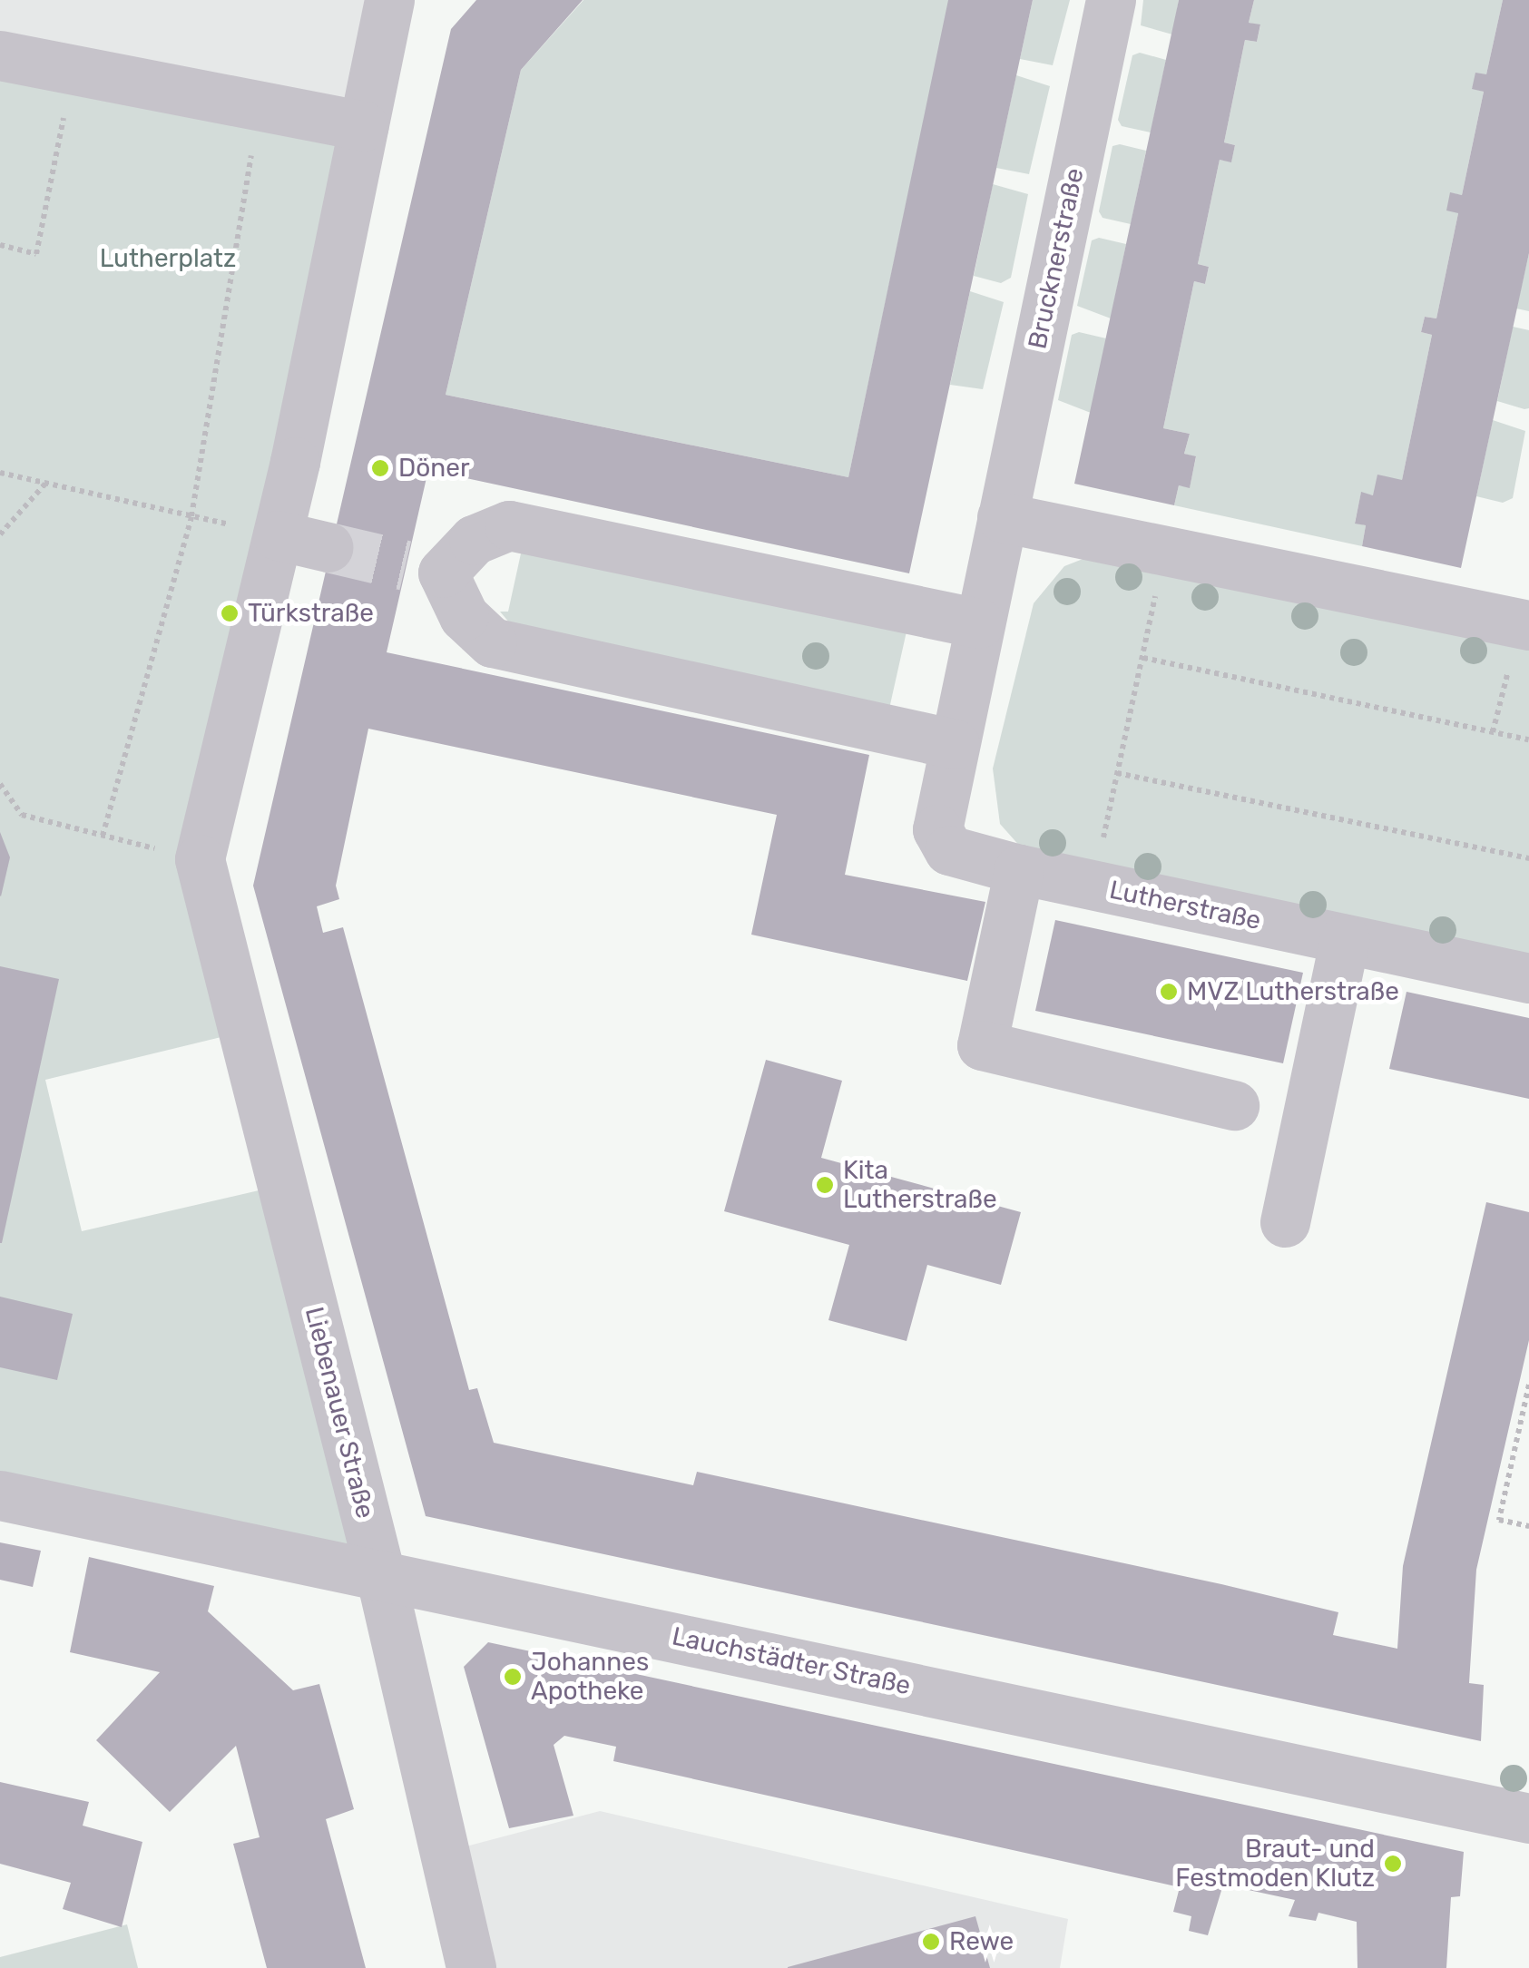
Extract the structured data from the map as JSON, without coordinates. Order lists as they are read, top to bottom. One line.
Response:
{"streets":{"street":["Brucknerstraße","Lutherstraße","Liebenauer Straße","Lauchstädter Straße"]},"crossings":[["Brucknerstraße","Lutherstraße"],["Liebenauer Straße","Lauchstädter Straße"]],"parks":["Lutherplatz"],"places":["Döner","Türkstraße","MVZ Lutherstraße","Kita Lutherstraße","Johannes Apotheke","Braut- und Festmoden Klutz","Rewe"]}
